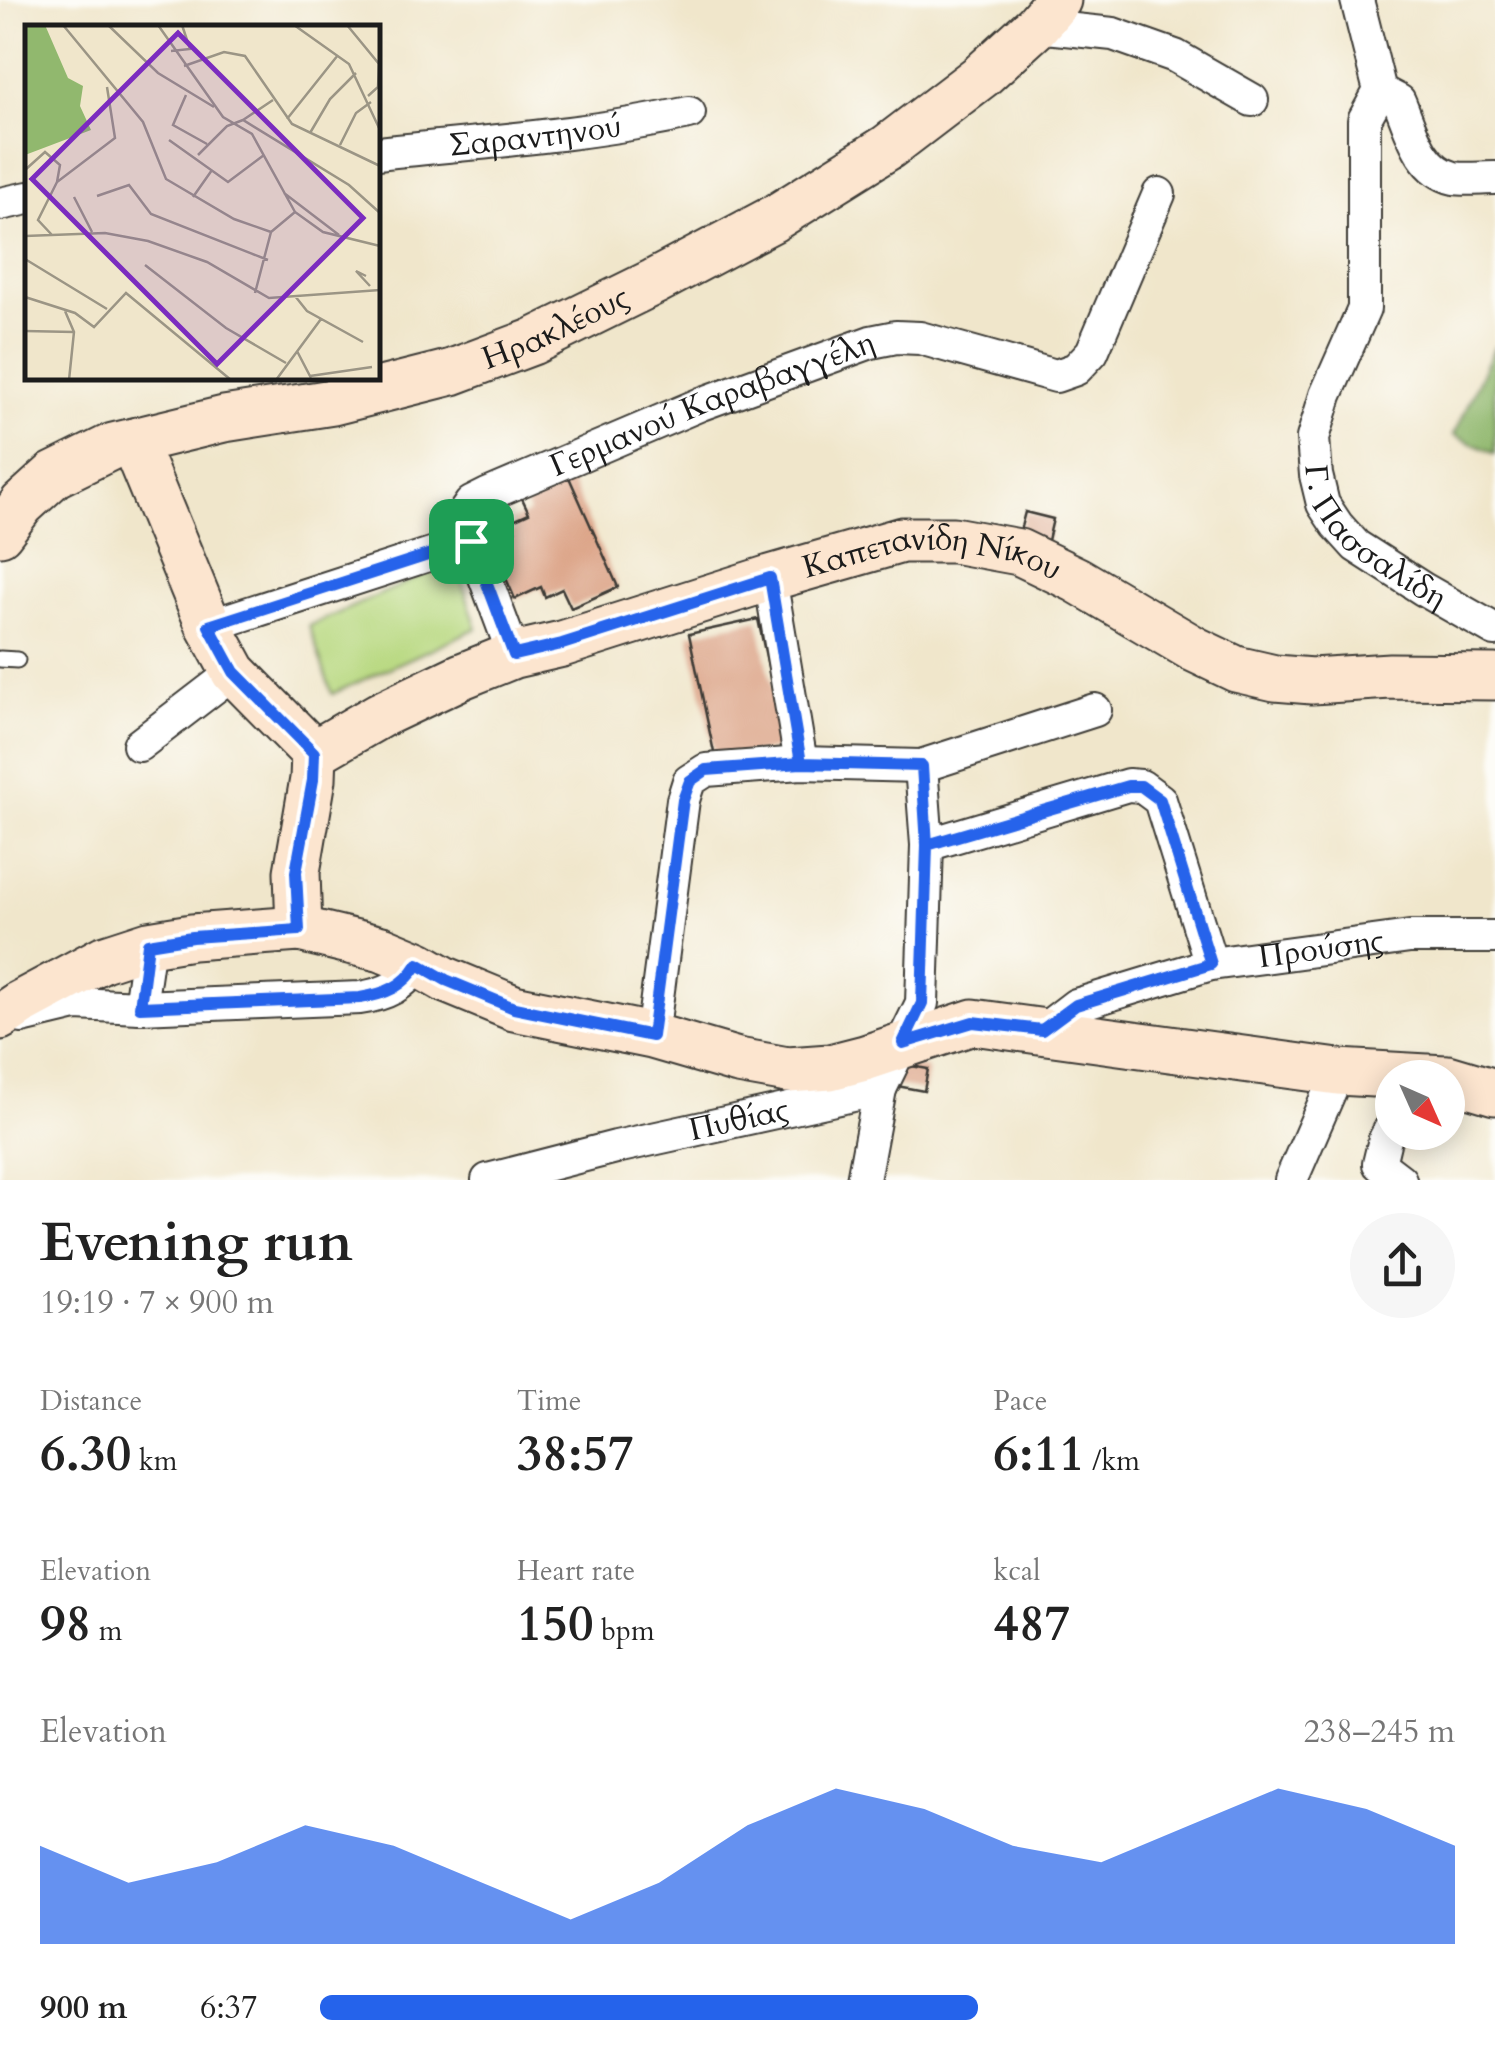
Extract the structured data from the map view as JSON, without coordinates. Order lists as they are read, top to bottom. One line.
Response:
{"streets":{"street":["Σαραντηνού","Ηρακλέους","Γερμανού Καραβαγγέλη","Γ. Πασσαλίδη","Καπετανίδη Νίκου","Προύσης","Πυθίας"]},"north":"bottom right","page":{"heading":["Evening run","19:19 · 7 × 900 m"],"stats":[["Distance","6.30 km"],["Time","38:57"],["Pace","6:11 /km"],["Elevation","98 m"],["Heart rate","150 bpm"],["kcal","487"]],"chart":["Elevation","238–245 m"],"list":[{"name":"900 m","note":"6:37"}]}}
